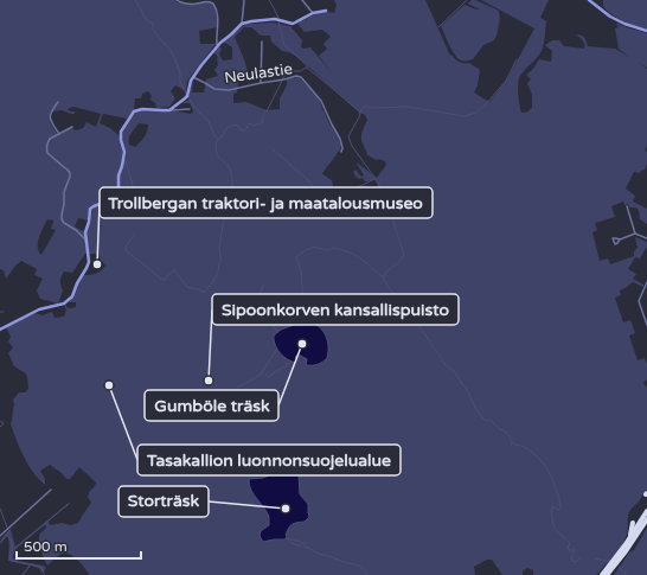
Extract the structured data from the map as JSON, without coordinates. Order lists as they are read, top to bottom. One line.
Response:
{"streets":{"street":["Neulastie"]},"places":["Trollbergan traktori- ja maatalousmuseo","Gumböle träsk","Sipoonkorven kansallispuisto","Tasakallion luonnonsuojelualue","Storträsk"],"scale_bar":"500 m"}
